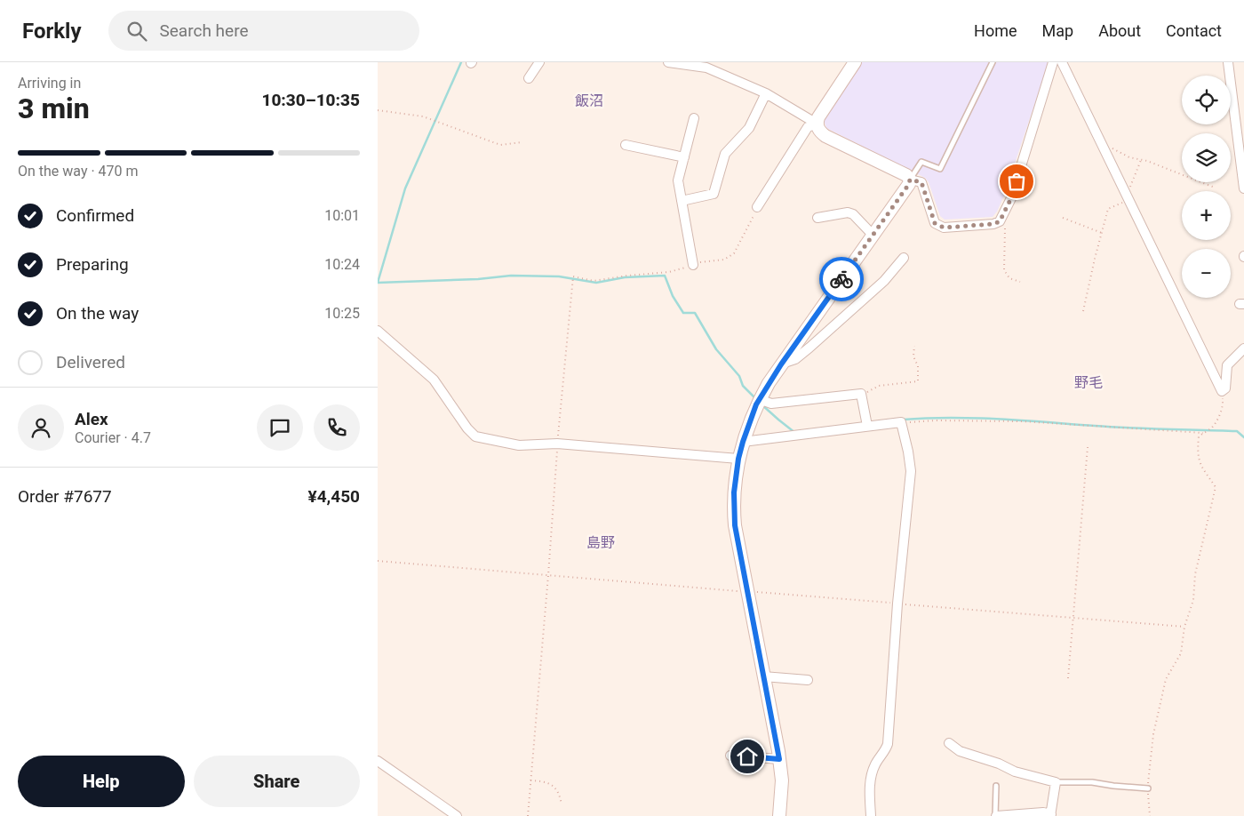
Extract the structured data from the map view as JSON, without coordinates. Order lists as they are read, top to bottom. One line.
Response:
{"districts":["飯沼","野毛","島野"],"page":{"header":"Forkly","search":"Search here","nav":["Home","Map","About","Contact"],"heading":["3 min","Arriving in","10:30–10:35"],"panel":["Alex","Courier · 4.7","Order #7677","¥4,450"],"map_buttons":["+","−"],"bar":"On the way · 470 m","list":[["Confirmed","10:01"],["Preparing","10:24"],["On the way","10:25"],"Delivered"],"buttons":["Help","Share"]}}
